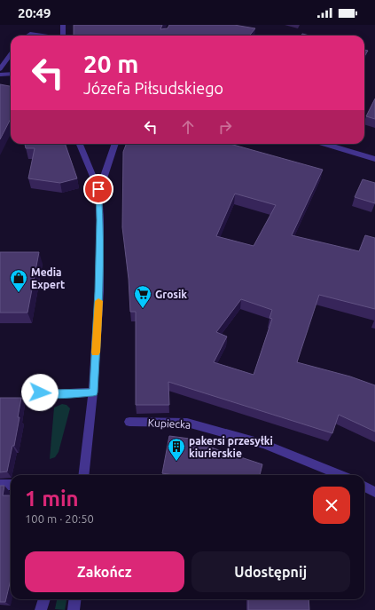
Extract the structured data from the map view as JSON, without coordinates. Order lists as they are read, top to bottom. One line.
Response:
{"streets":{"street":["Kupiecka"]},"places":{"shop":["Media Expert"],"supermarket":["Grosik"],"building":["pakersi przesyłki kiurierskie"]},"page":{"status":"20:49","turn":["20 m","Józefa Piłsudskiego"],"heading":["1 min","100 m · 20:50"],"buttons":["Zakończ","Udostępnij"]}}
